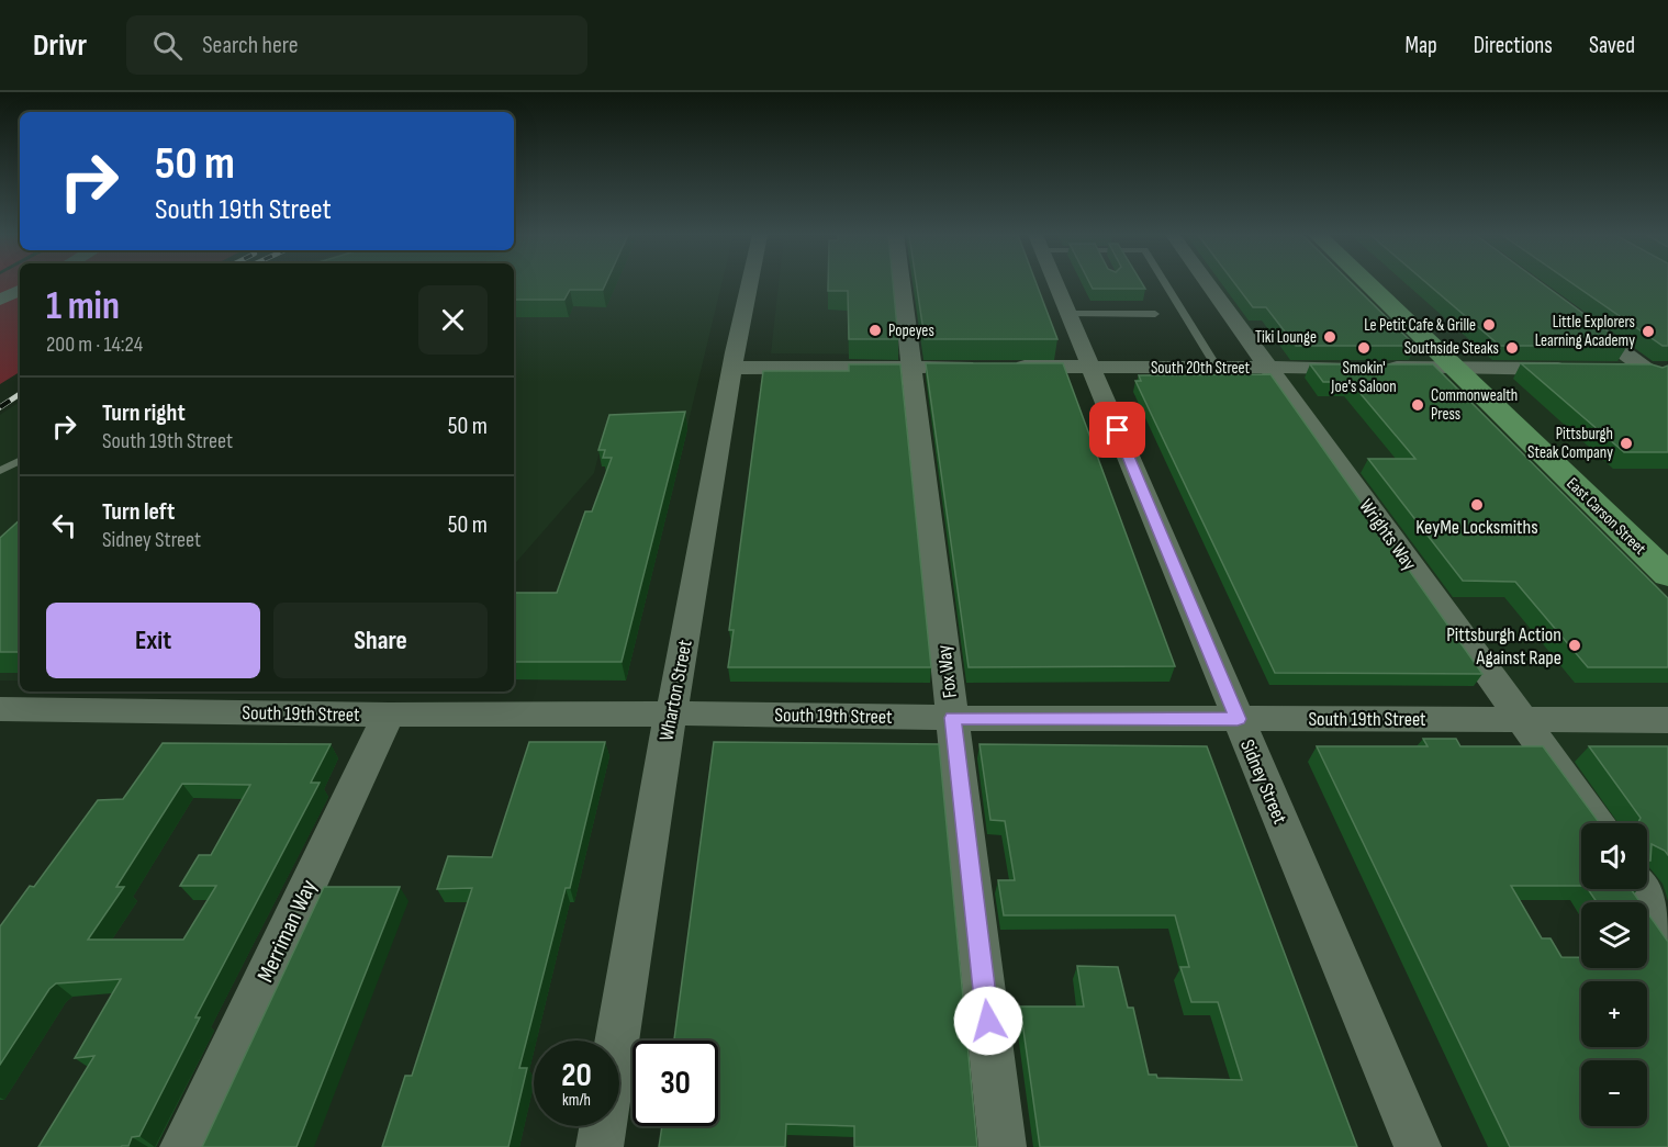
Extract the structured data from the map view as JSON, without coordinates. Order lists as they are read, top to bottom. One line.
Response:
{"streets":{"main road":["East Carson Street"],"street":["South 20th Street","Wrights Way","Fox Way","Wharton Street","South 19th Street","Sidney Street","Merriman Way"]},"crossings":[["South 20th Street","East Carson Street"],["South 20th Street","Wrights Way"],["South 20th Street","Fox Way"],["South 20th Street","Wharton Street"],["South 20th Street","Sidney Street"],["Wrights Way","South 19th Street"],["Fox Way","South 19th Street"],["Wharton Street","South 19th Street"],["South 19th Street","Sidney Street"],["South 19th Street","Merriman Way"]],"places":["Le Petit Cafe & Grille","Popeyes","Little Explorers Learning Academy","Tiki Lounge","Smokin' Joe's Saloon","Southside Steaks","Commonwealth Press","Pittsburgh Steak Company","KeyMe Locksmiths","Pittsburgh Action Against Rape"],"page":{"header":"Drivr","search":"Search here","nav":["Map","Directions","Saved"],"turn":["50 m","South 19th Street"],"heading":["1 min","200 m · 14:24"],"list":[{"name":"Turn right","note":"South 19th Street","value":"50 m"},{"name":"Turn left","note":"Sidney Street","value":"50 m"}],"buttons":["Exit","Share"],"map_buttons":["+","−"],"speed":"20 km/h","limit":"30"}}
